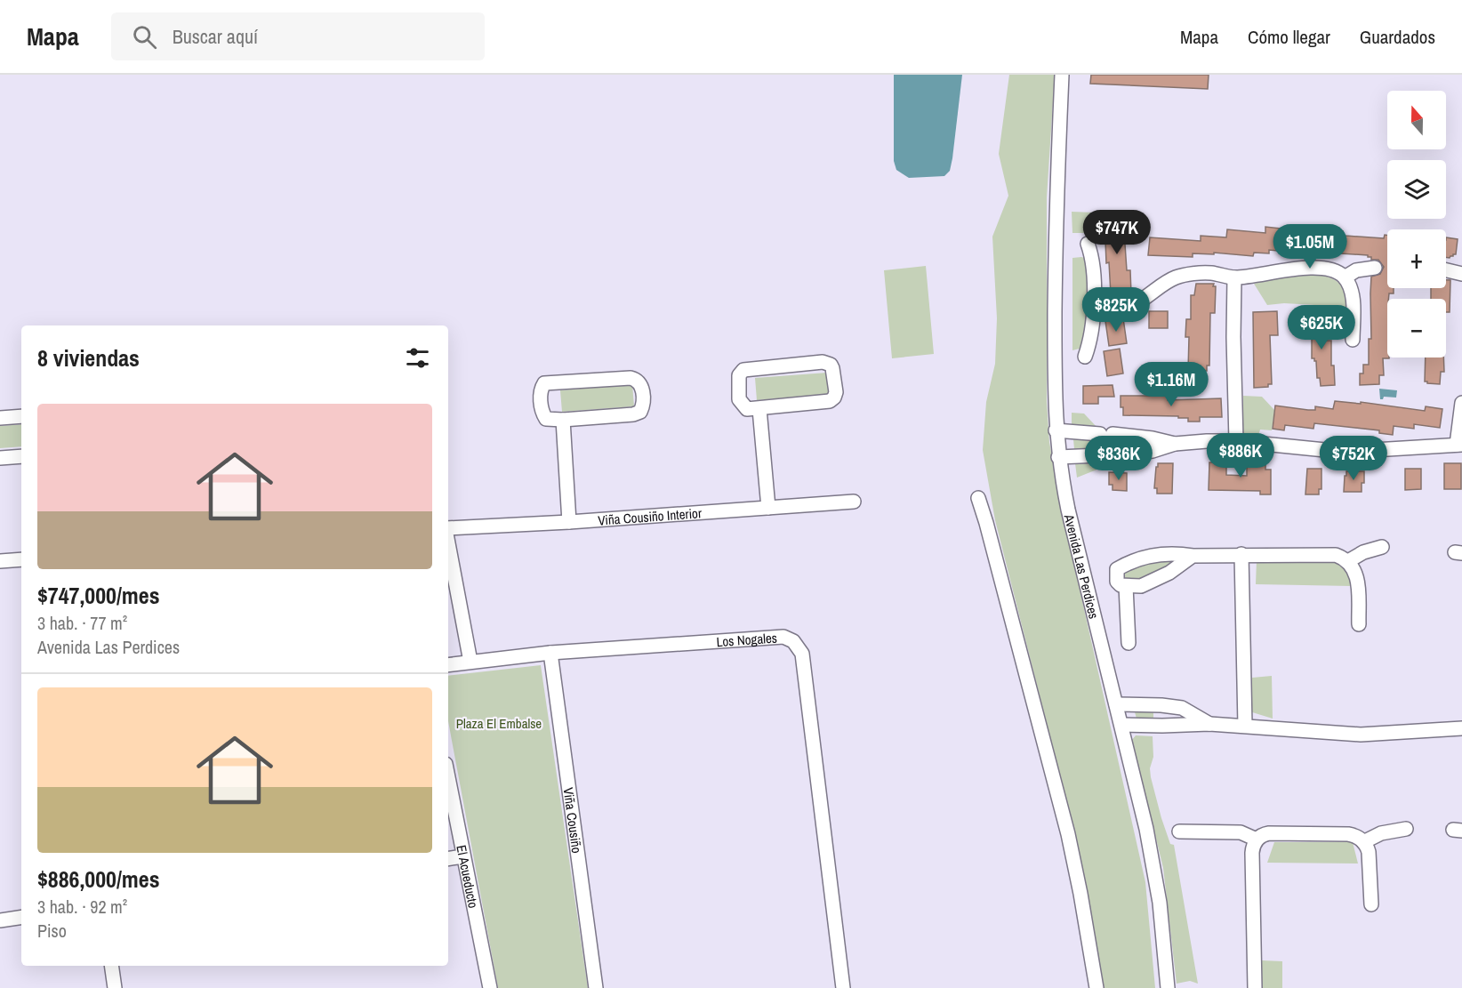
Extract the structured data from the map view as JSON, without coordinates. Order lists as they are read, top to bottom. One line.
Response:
{"streets":{"street":["Viña Cousiño Interior","Avenida Las Perdices","Los Nogales","Viña Cousiño","El Acueducto"]},"crossings":[["Los Nogales","Viña Cousiño"]],"parks":["Plaza El Embalse"],"north":"top","page":{"header":"Mapa","search":"Buscar aquí","nav":["Mapa","Cómo llegar","Guardados"],"map_buttons":["+","−"],"price":["$747K","$1.05M","$825K","$625K","$1.16M","$886K","$836K","$752K"],"heading":"8 viviendas","list":[{"name":"$747,000/mes","note":"3 hab. · 77 m² · Avenida Las Perdices"},{"name":"$886,000/mes","note":"3 hab. · 92 m² · Piso"}]}}
